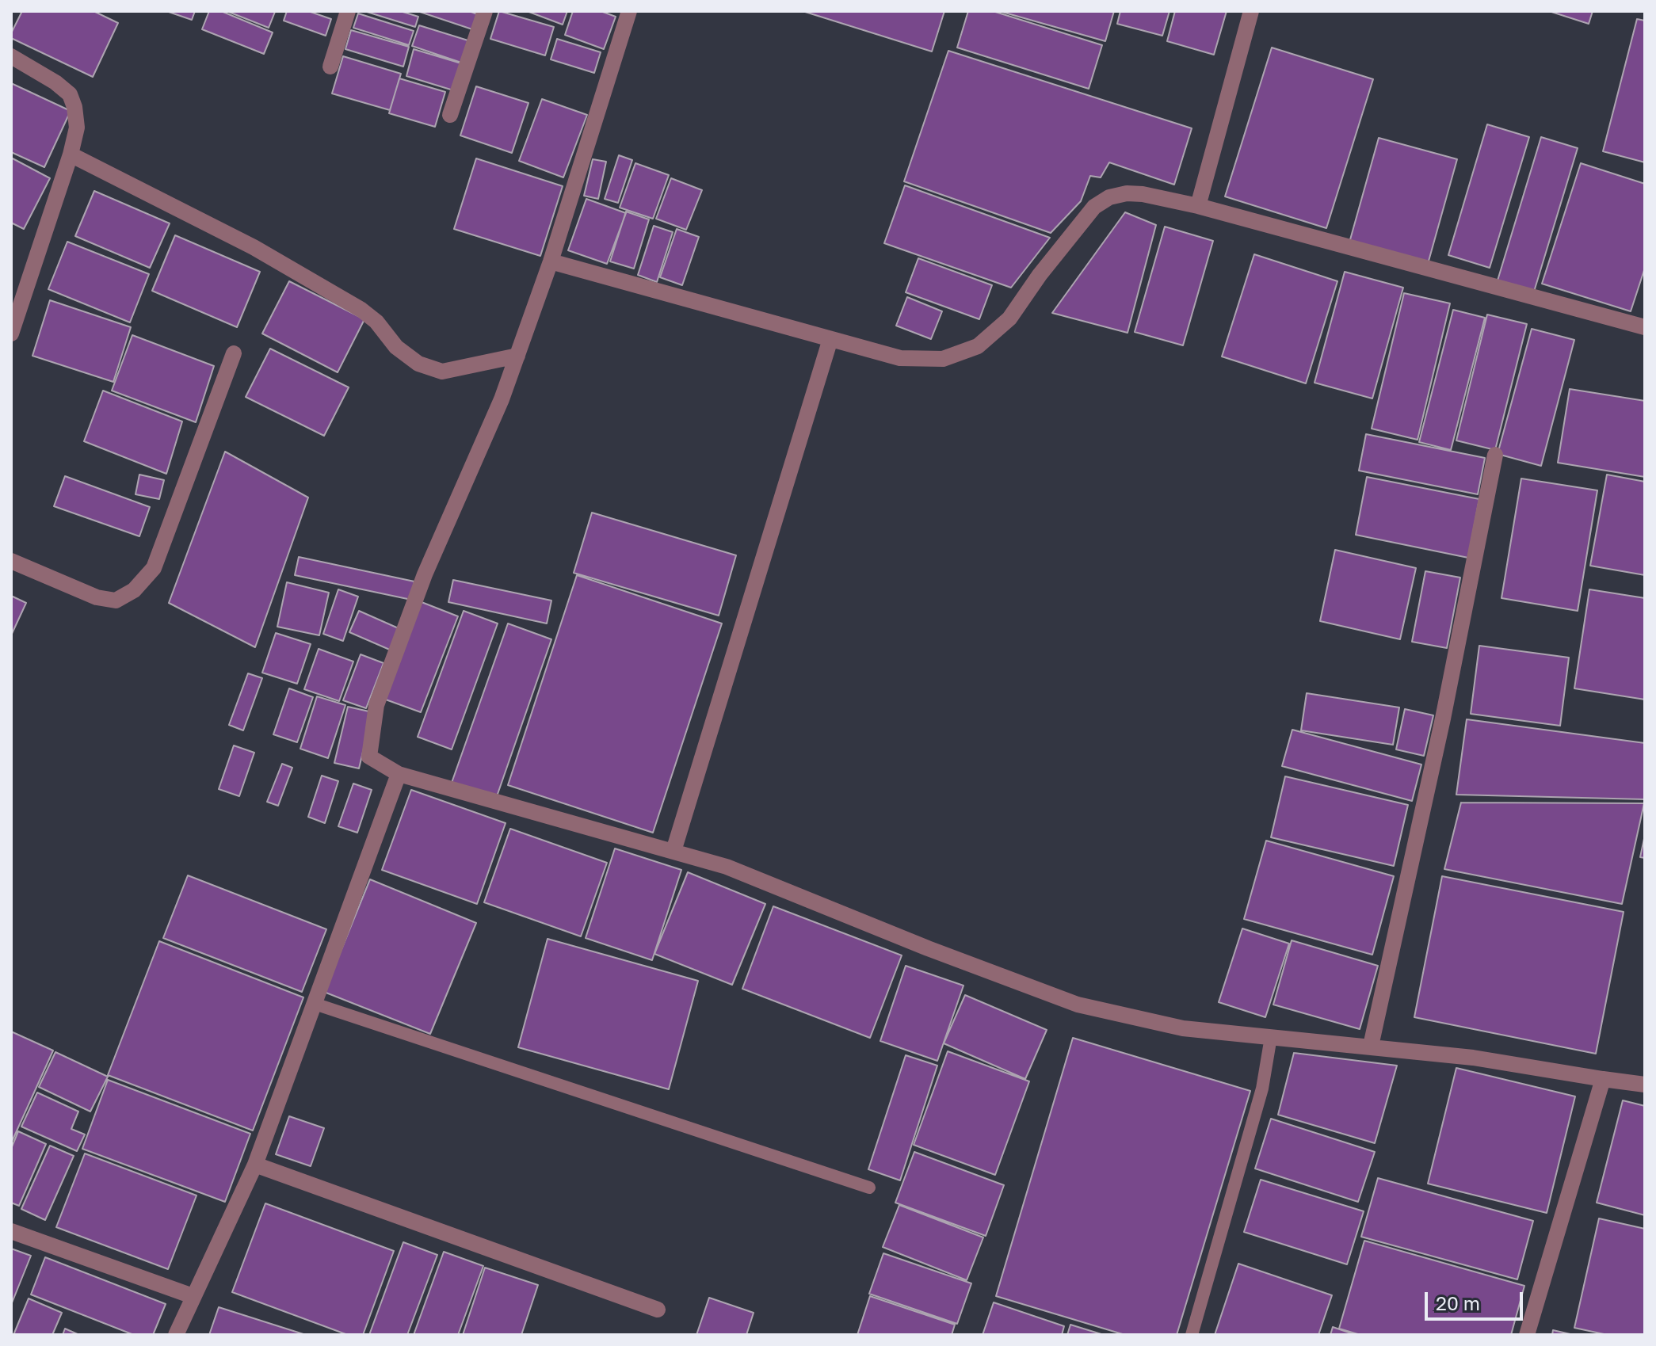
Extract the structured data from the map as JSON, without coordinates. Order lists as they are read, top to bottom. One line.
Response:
{"scale_bar":"20 m"}
